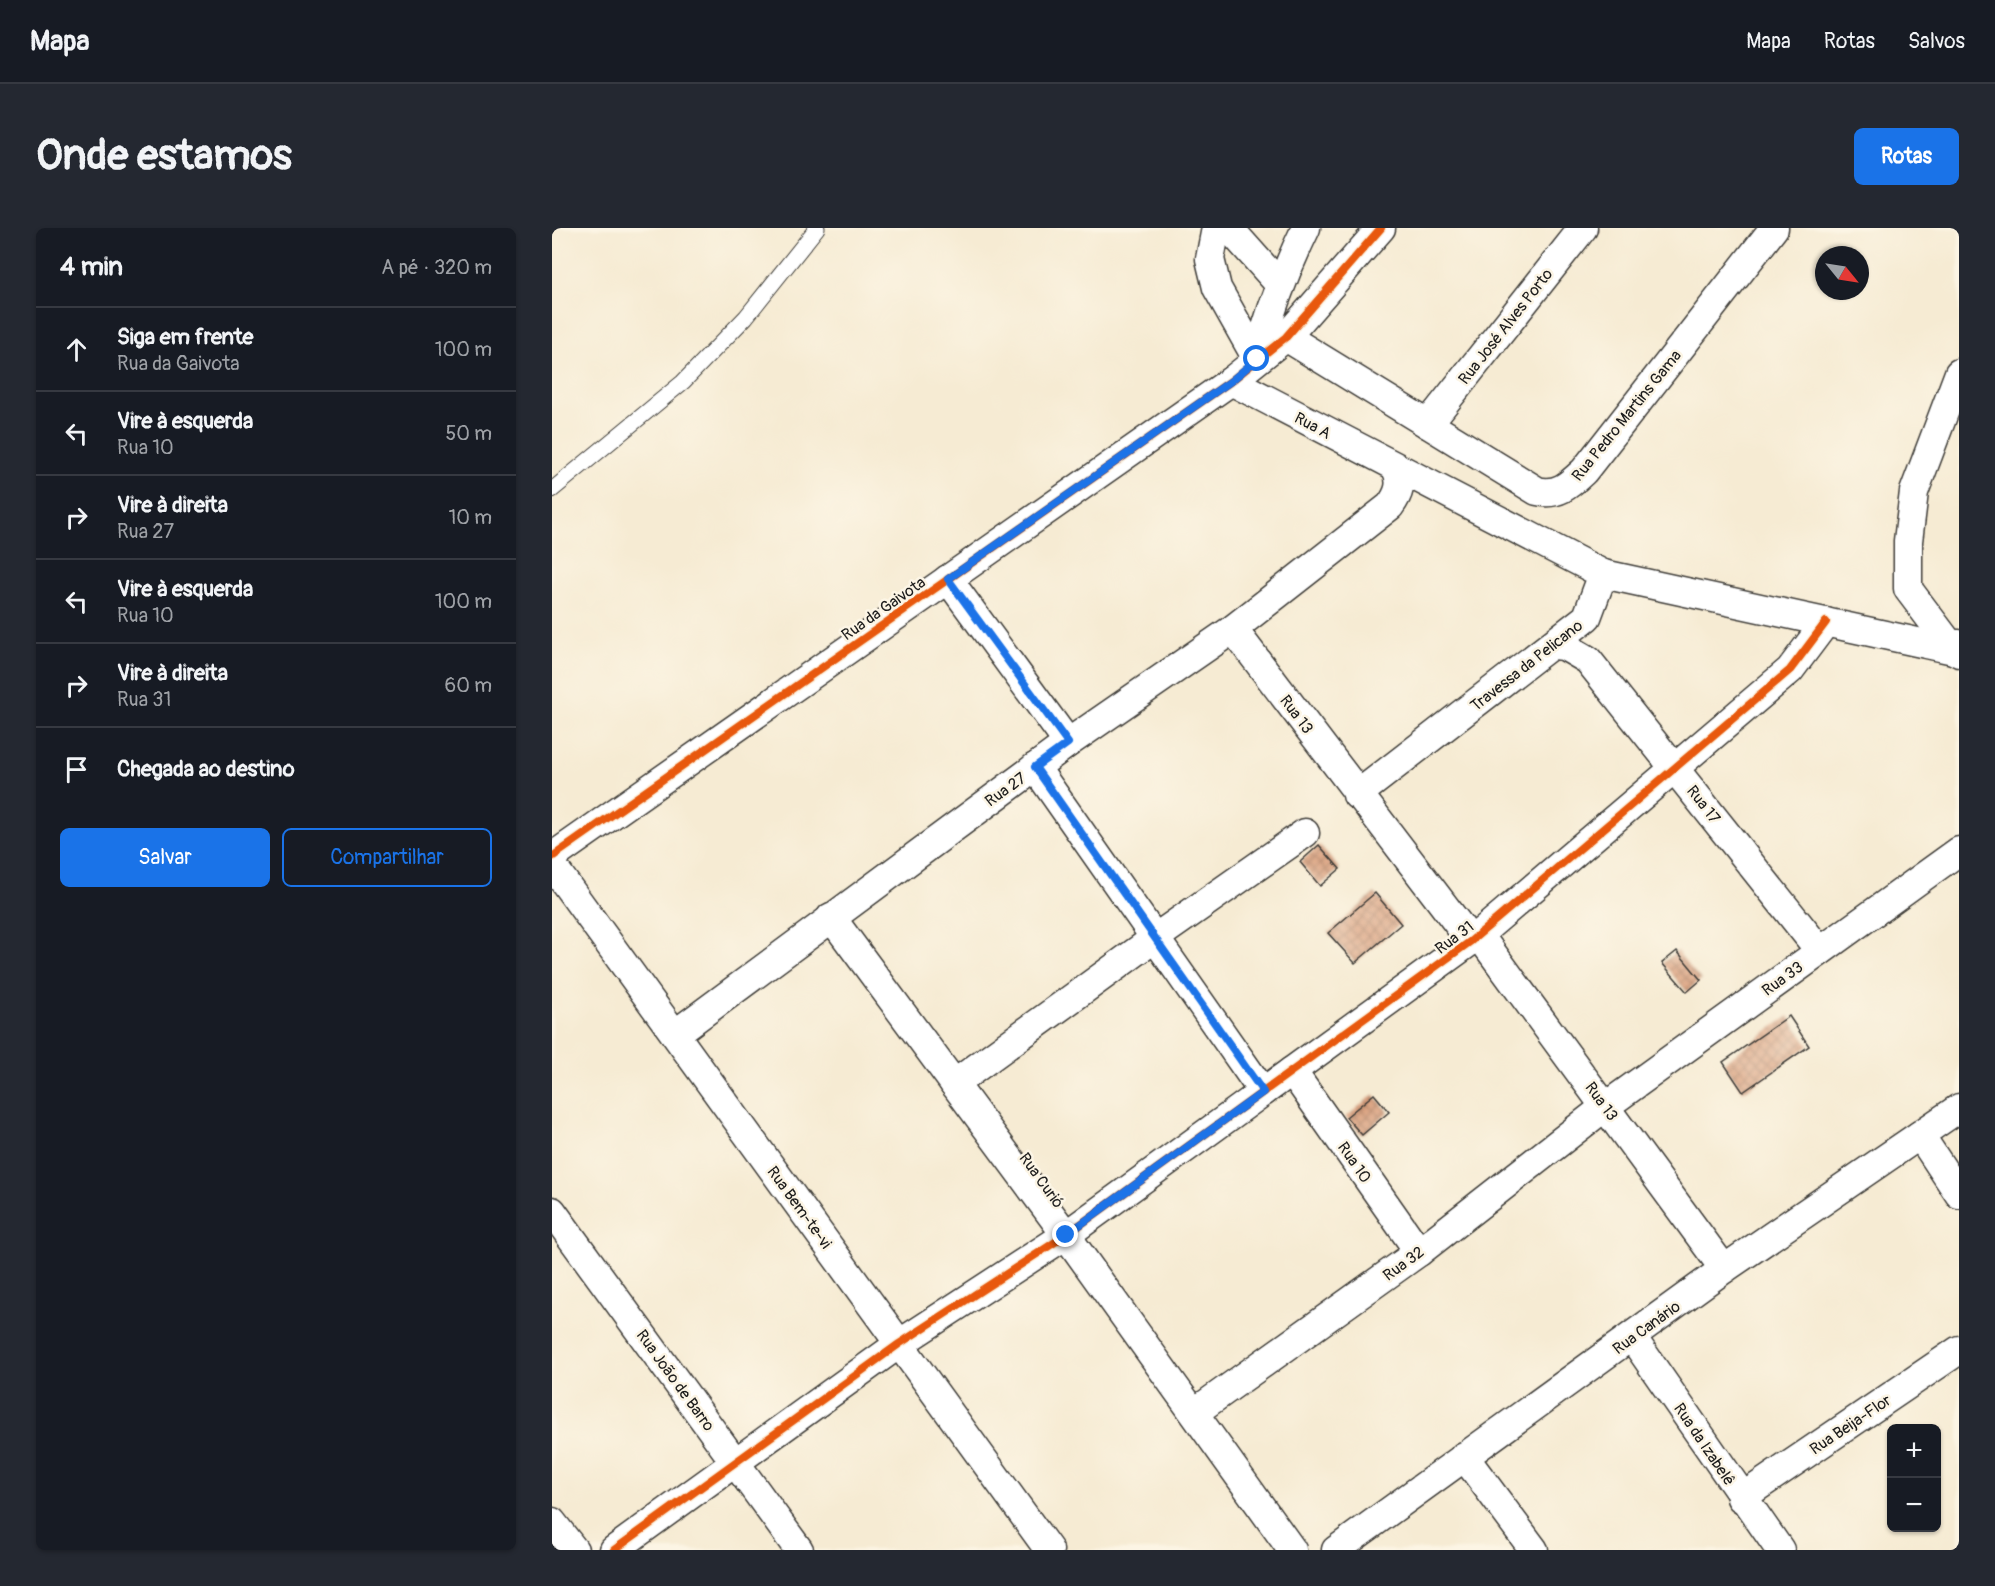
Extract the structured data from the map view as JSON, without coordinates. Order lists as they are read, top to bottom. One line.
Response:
{"streets":{"street":["Rua José Alves Porto","Rua Pedro Martins Gama","Rua A","Rua da Gaivota","Travessa da Pelicano","Rua 13","Rua 27","Rua 17","Rua 31","Rua 33","Rua 10","Rua Curió","Rua Bem-te-vi","Rua 32","Rua Canário","Rua João de Barro","Rua Beija-Flor","Rua da Izabelê"]},"crossings":[["Rua José Alves Porto","Rua Pedro Martins Gama"],["Rua Pedro Martins Gama","Rua da Gaivota"],["Rua A","Rua da Gaivota"],["Rua A","Rua 27"],["Travessa da Pelicano","Rua 13"],["Travessa da Pelicano","Rua 17"],["Rua 13","Rua 27"],["Rua 13","Rua 31"],["Rua 13","Rua 33"],["Rua 13","Rua 32"],["Rua 13","Rua Canário"],["Rua 27","Rua Curió"],["Rua 27","Rua Bem-te-vi"],["Rua 17","Rua 31"],["Rua 17","Rua 33"],["Rua 31","Rua 10"],["Rua 31","Rua Curió"],["Rua 31","Rua Bem-te-vi"],["Rua 31","Rua João de Barro"],["Rua 33","Rua 32"],["Rua 10","Rua 32"],["Rua Curió","Rua 32"],["Rua Canário","Rua da Izabelê"],["Rua Beija-Flor","Rua da Izabelê"]],"north":"bottom right","page":{"header":"Mapa","nav":["Mapa","Rotas","Salvos"],"buttons":["Rotas",["Salvar","Compartilhar"]],"title":"Onde estamos","heading":["4 min","A pé · 320 m"],"list":[["Siga em frente","Rua da Gaivota","100 m"],["Vire à esquerda","Rua 10","50 m"],["Vire à direita","Rua 27","10 m"],["Vire à esquerda","Rua 10","100 m"],["Vire à direita","Rua 31","60 m"],"Chegada ao destino"],"map_buttons":["+","−"]}}
